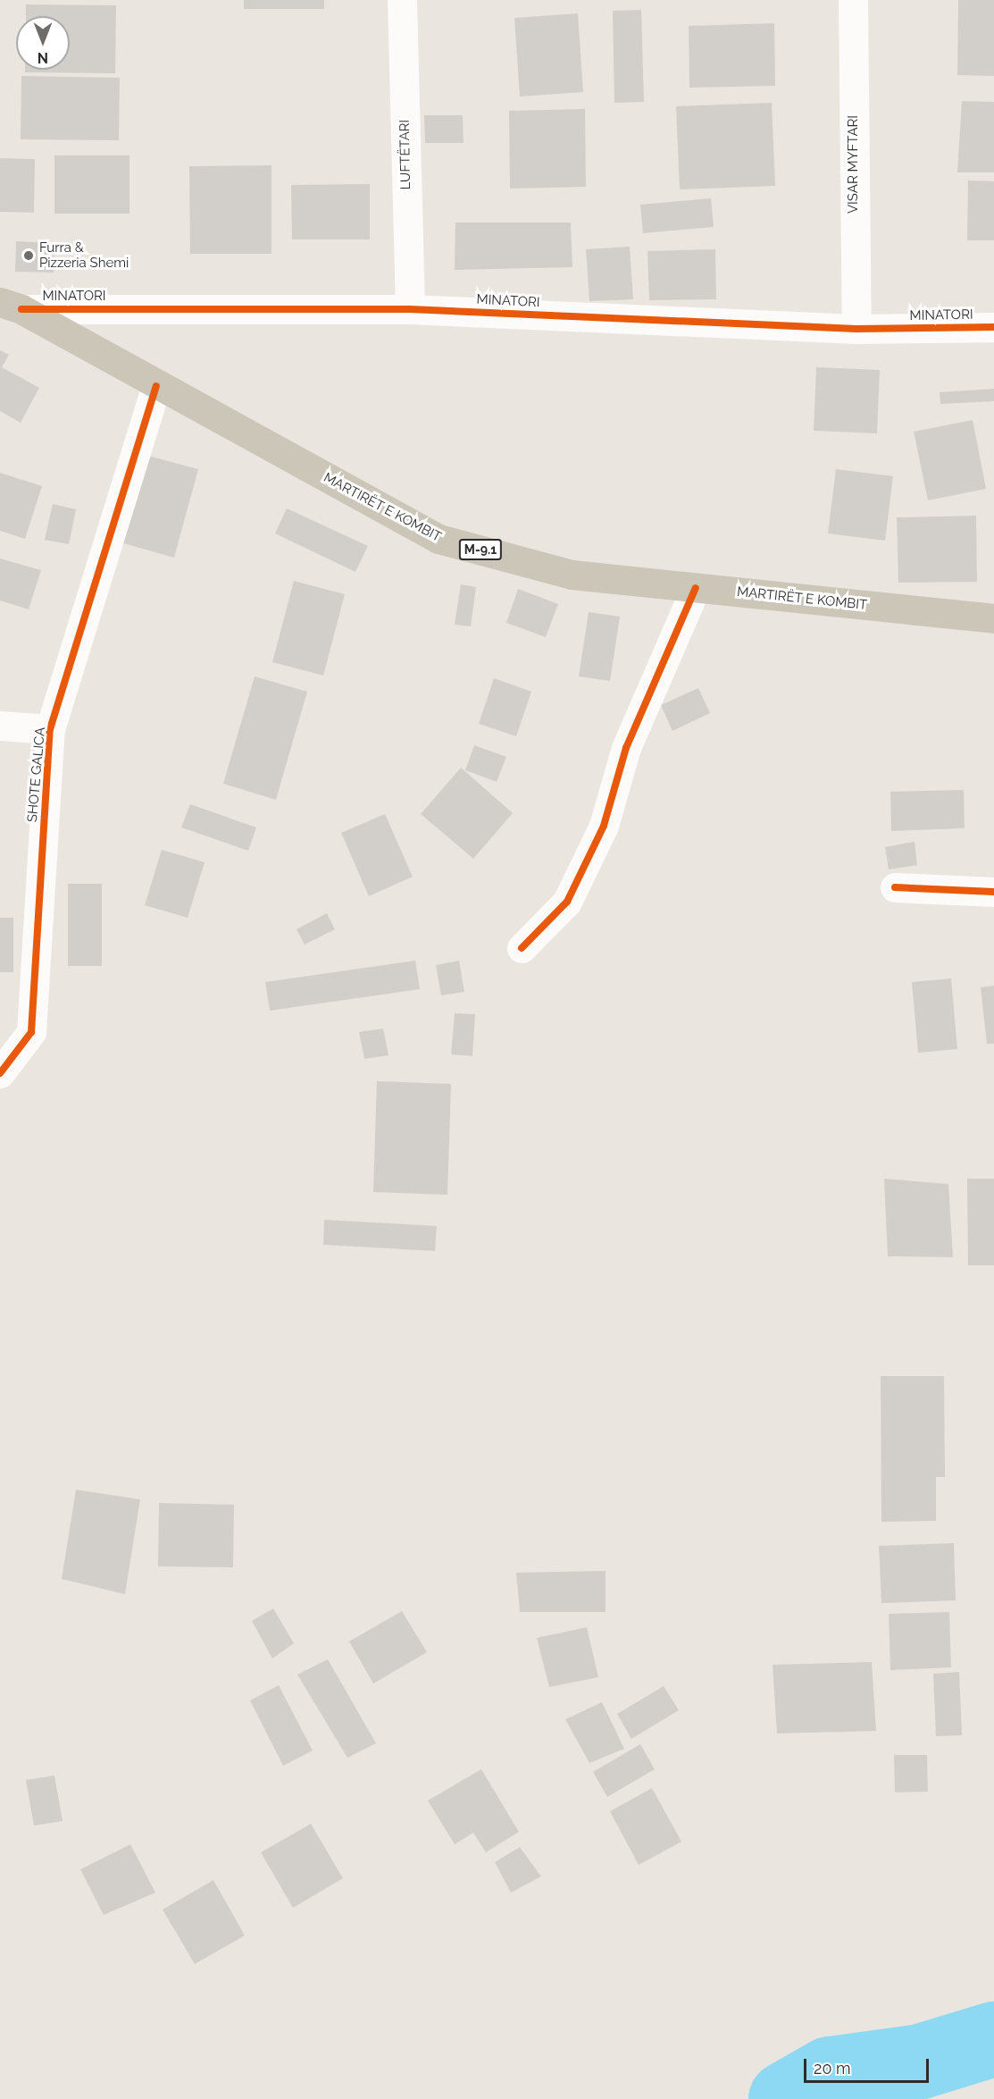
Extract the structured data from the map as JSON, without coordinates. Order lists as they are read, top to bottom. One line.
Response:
{"streets":{"main road":["MARTIRËT E KOMBIT","M-9.1"],"street":["LUFTËTARI","VISAR MYFTARI","MINATORI","SHOTE GALICA"]},"crossings":[["LUFTËTARI","MINATORI"],["VISAR MYFTARI","MINATORI"],["MINATORI","MARTIRËT E KOMBIT"],["MARTIRËT E KOMBIT","SHOTE GALICA"]],"places":["Furra & Pizzeria Shemi"],"scale_bar":"20 m","north":"bottom"}
